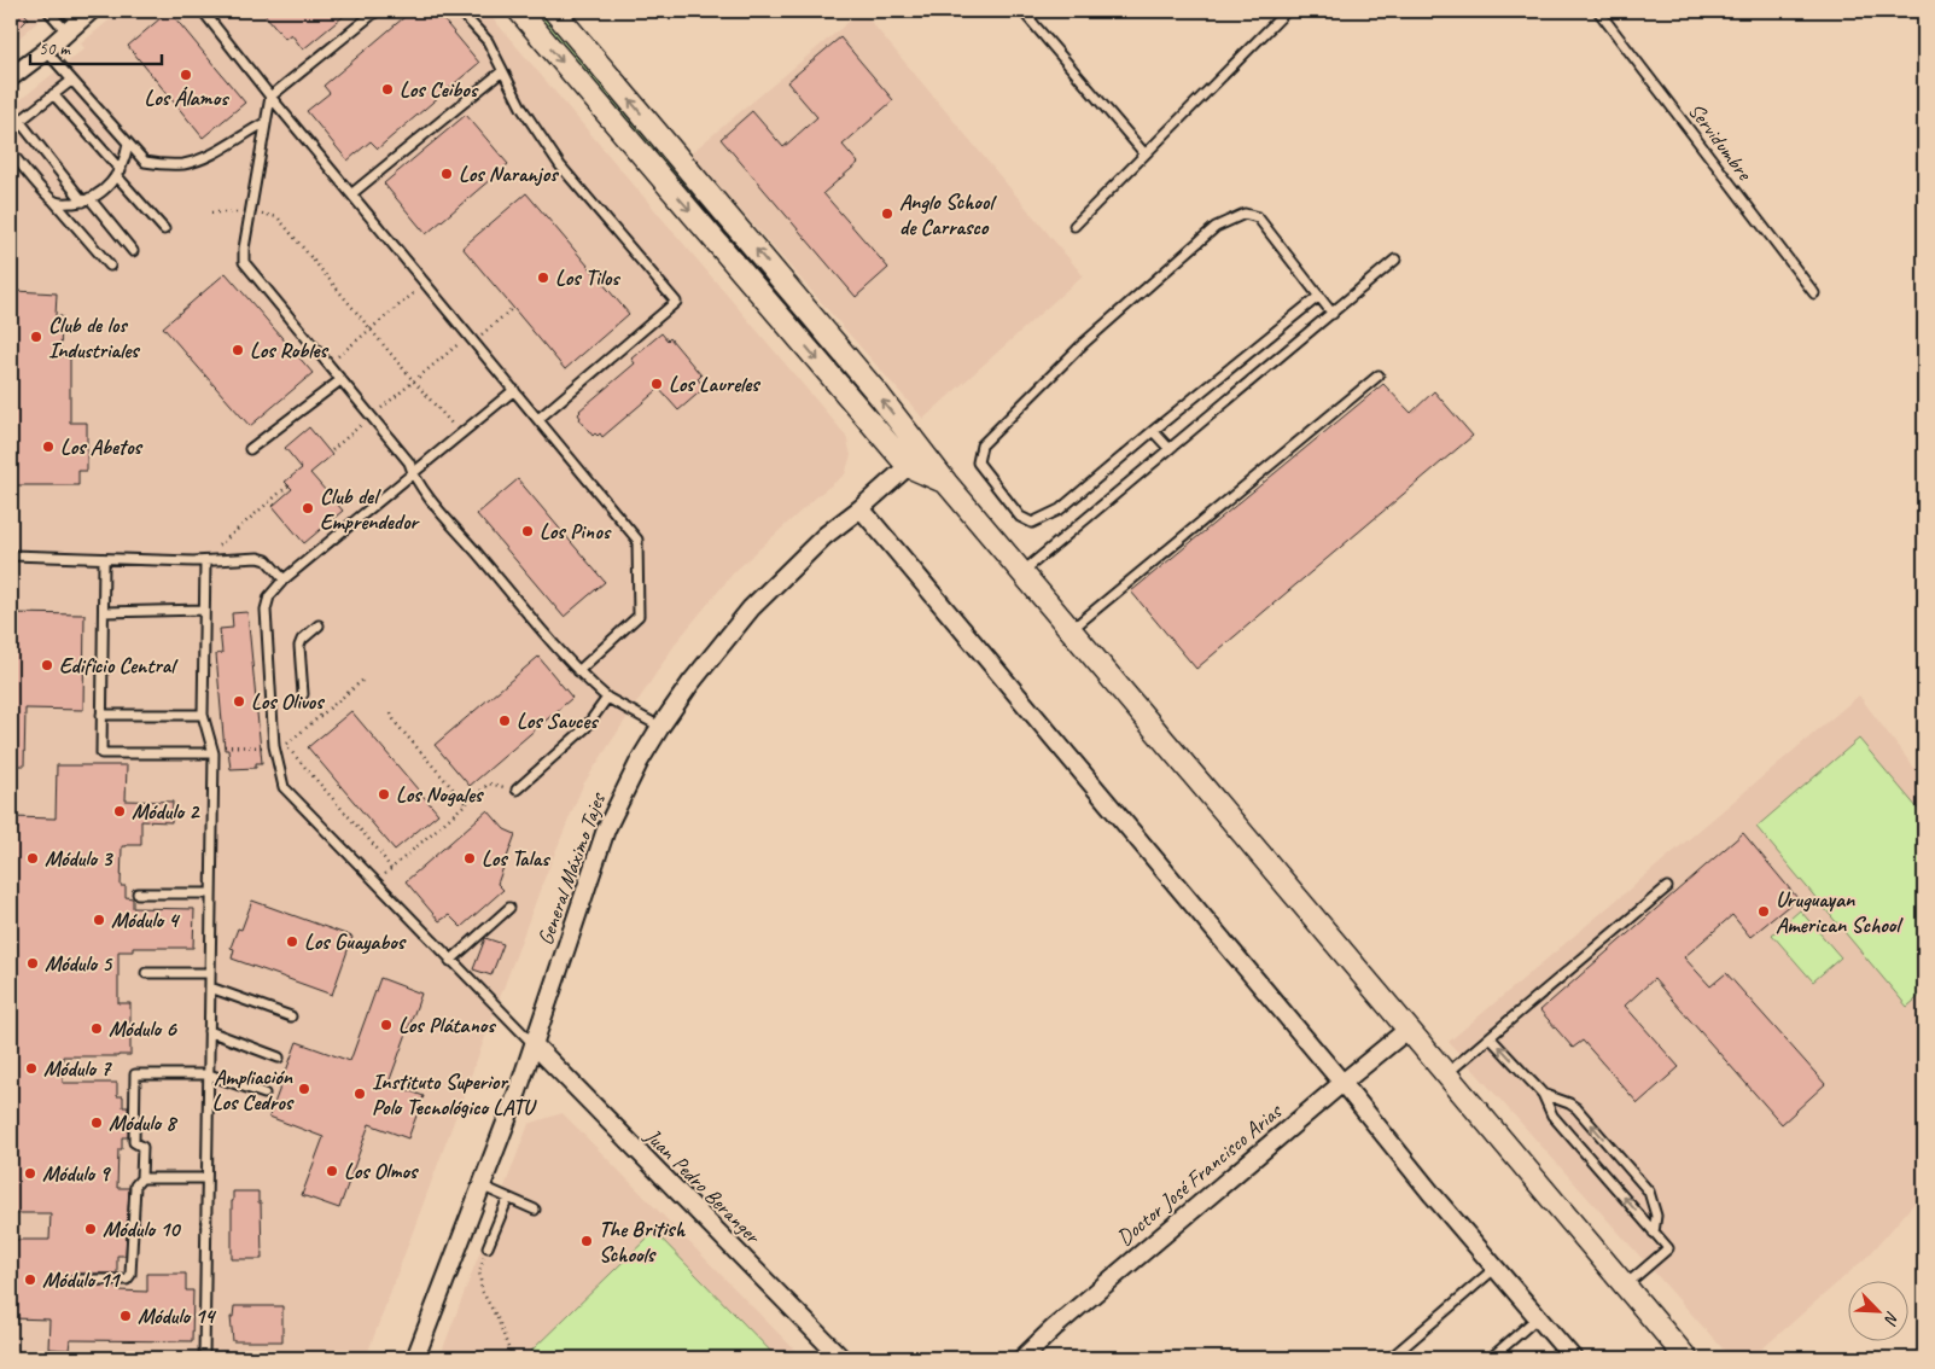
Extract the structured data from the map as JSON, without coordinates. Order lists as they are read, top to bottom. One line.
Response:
{"streets":{"street":["General Máximo Tajes","Doctor José Francisco Arias","Juan Pedro Beranger"],"lane":["Servidumbre"]},"crossings":[["General Máximo Tajes","Juan Pedro Beranger"]],"places":["Los Álamos","Los Ceibos","Los Naranjos","Anglo School de Carrasco","Los Tilos","Club de los Industriales","Los Robles","Los Laureles","Los Abetos","Club del Emprendedor","Los Pinos","Edificio Central","Los Olivos","Los Sauces","Los Nogales","Módulo 2","Módulo 3","Los Talas","Uruguayan American School","Módulo 4","Los Guayabos","Módulo 5","Los Plátanos","Módulo 6","Módulo 7","Ampliación Los Cedros","Instituto Superior Polo Tecnológico LATU","Módulo 8","Los Olmos","Módulo 9","Módulo 10","The British Schools","Módulo 11","Módulo 14"],"scale_bar":"50 m","north":"bottom right"}
